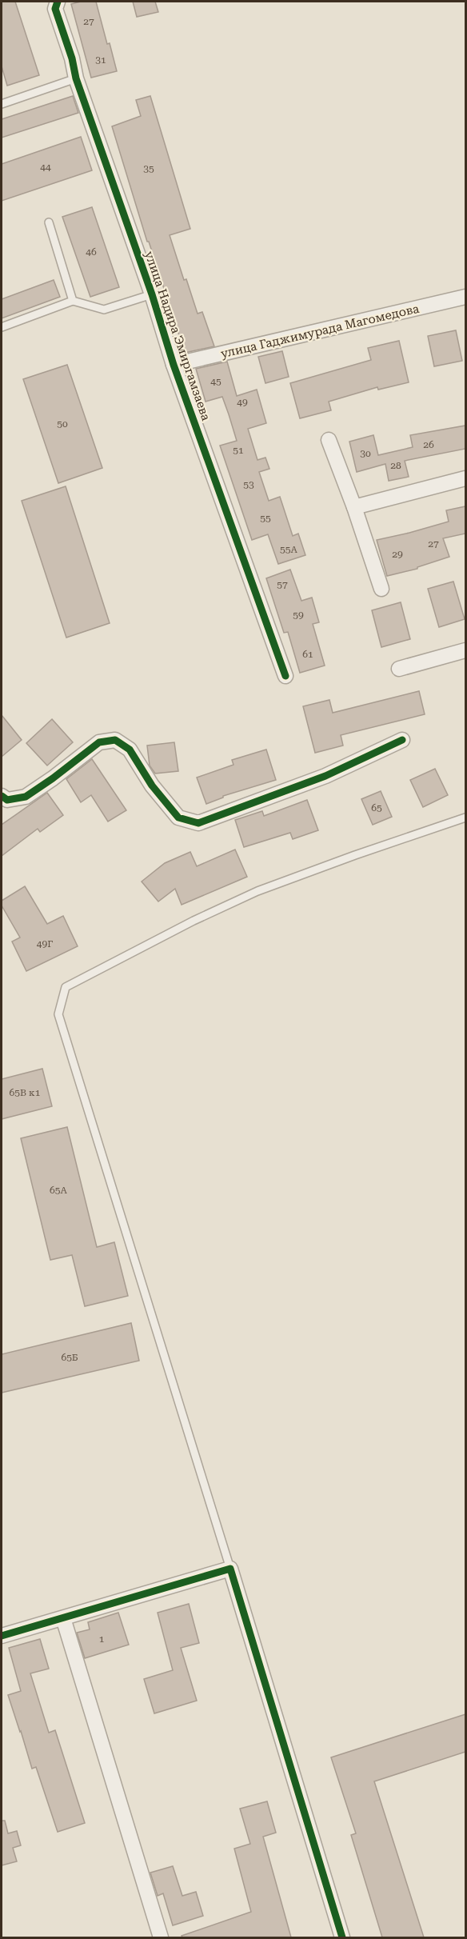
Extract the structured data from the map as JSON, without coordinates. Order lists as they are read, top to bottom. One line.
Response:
{"streets":{"street":["улица Гаджимурада Магомедова","улица Надира Эмиргамзаева"]},"crossings":[["улица Гаджимурада Магомедова","улица Надира Эмиргамзаева"]],"house_numbers":["27","31","44","35","46","45","49","50","26","51","30","28","53","55","27","55А","29","57","59","61","65","49Г","65В к1","65А","65Б","1"]}
